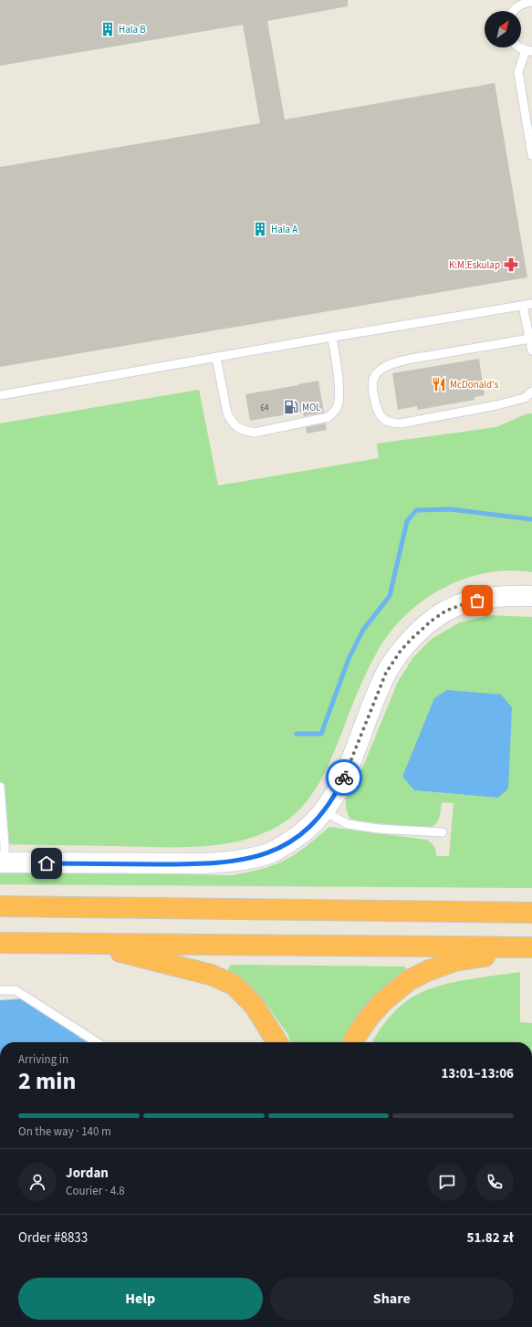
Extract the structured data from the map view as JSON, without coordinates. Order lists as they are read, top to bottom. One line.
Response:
{"places":{"building":["Hala B","Hala A"],"pharmacy":["K.M.Eskulap"],"restaurant":["McDonald's"],"fuel station":["MOL"]},"house_numbers":["64"],"north":"top right","page":{"heading":["2 min","Arriving in","13:01–13:06"],"panel":["Jordan","Courier · 4.8","Order #8833","51.82 zł"],"bar":"On the way · 140 m","buttons":["Help","Share"]}}
